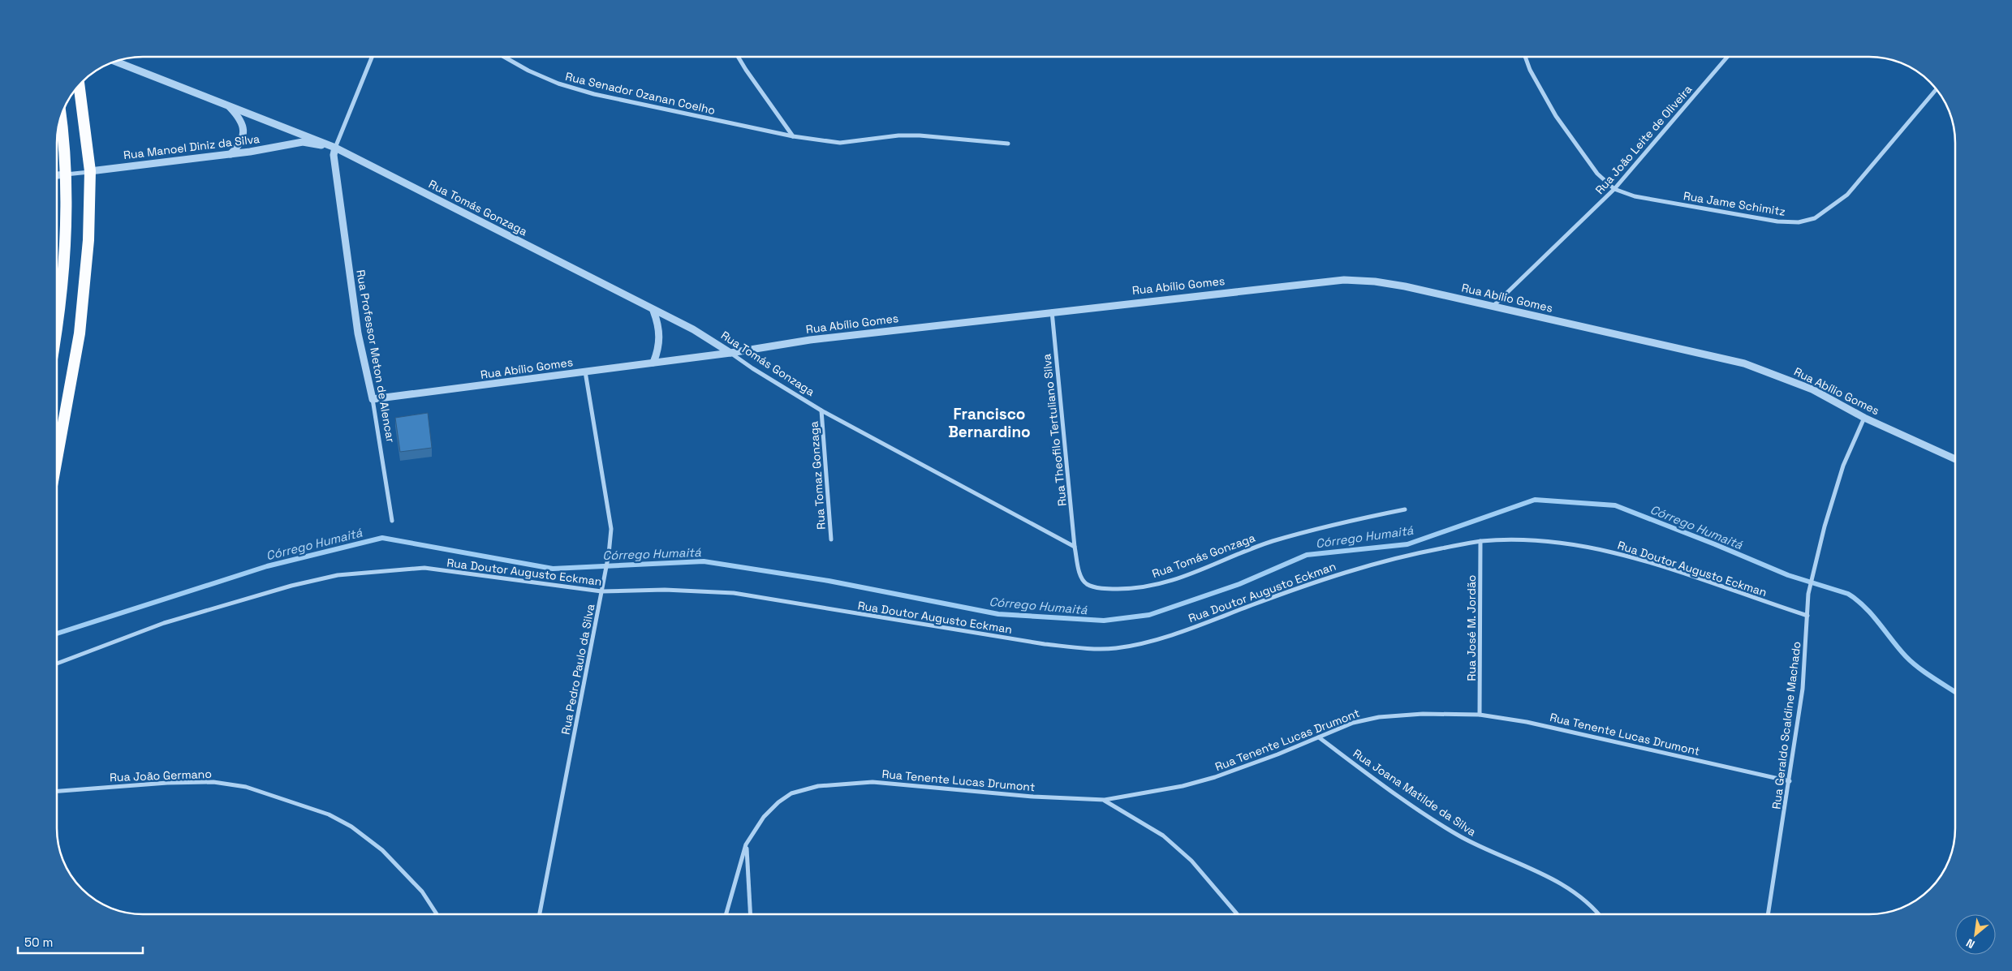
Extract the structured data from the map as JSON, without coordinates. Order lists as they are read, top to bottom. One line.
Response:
{"streets":{"street":["Rua Senador Ozanan Coelho","Rua João Leite de Oliveira","Rua Manoel Diniz da Silva","Rua Jame Schimitz","Rua Tomás Gonzaga","Rua Abílio Gomes","Rua Professor Meton de Alencar","Rua Theofilo Tertuliano Silva","Rua Tomaz Gonzaga","Rua Doutor Augusto Eckman","Rua José M. Jordão","Rua Pedro Paulo da Silva","Rua Geraldo Scaldine Machado","Rua Tenente Lucas Drumont","Rua João Germano","Rua Joana Matilde da Silva"]},"crossings":[["Rua João Leite de Oliveira","Rua Jame Schimitz"],["Rua João Leite de Oliveira","Rua Abílio Gomes"],["Rua Manoel Diniz da Silva","Rua Tomás Gonzaga"],["Rua Manoel Diniz da Silva","Rua Professor Meton de Alencar"],["Rua Tomás Gonzaga","Rua Abílio Gomes"],["Rua Tomás Gonzaga","Rua Professor Meton de Alencar"],["Rua Tomás Gonzaga","Rua Theofilo Tertuliano Silva"],["Rua Tomás Gonzaga","Rua Tomaz Gonzaga"],["Rua Abílio Gomes","Rua Professor Meton de Alencar"],["Rua Abílio Gomes","Rua Theofilo Tertuliano Silva"],["Rua Abílio Gomes","Rua Pedro Paulo da Silva"],["Rua Abílio Gomes","Rua Geraldo Scaldine Machado"],["Rua Doutor Augusto Eckman","Rua José M. Jordão"],["Rua Doutor Augusto Eckman","Rua Pedro Paulo da Silva"],["Rua Doutor Augusto Eckman","Rua Geraldo Scaldine Machado"],["Rua José M. Jordão","Rua Tenente Lucas Drumont"],["Rua Geraldo Scaldine Machado","Rua Tenente Lucas Drumont"],["Rua Tenente Lucas Drumont","Rua Joana Matilde da Silva"]],"districts":["Francisco Bernardino"],"water":["Córrego Humaitá"],"scale_bar":"50 m","north":"bottom left"}
